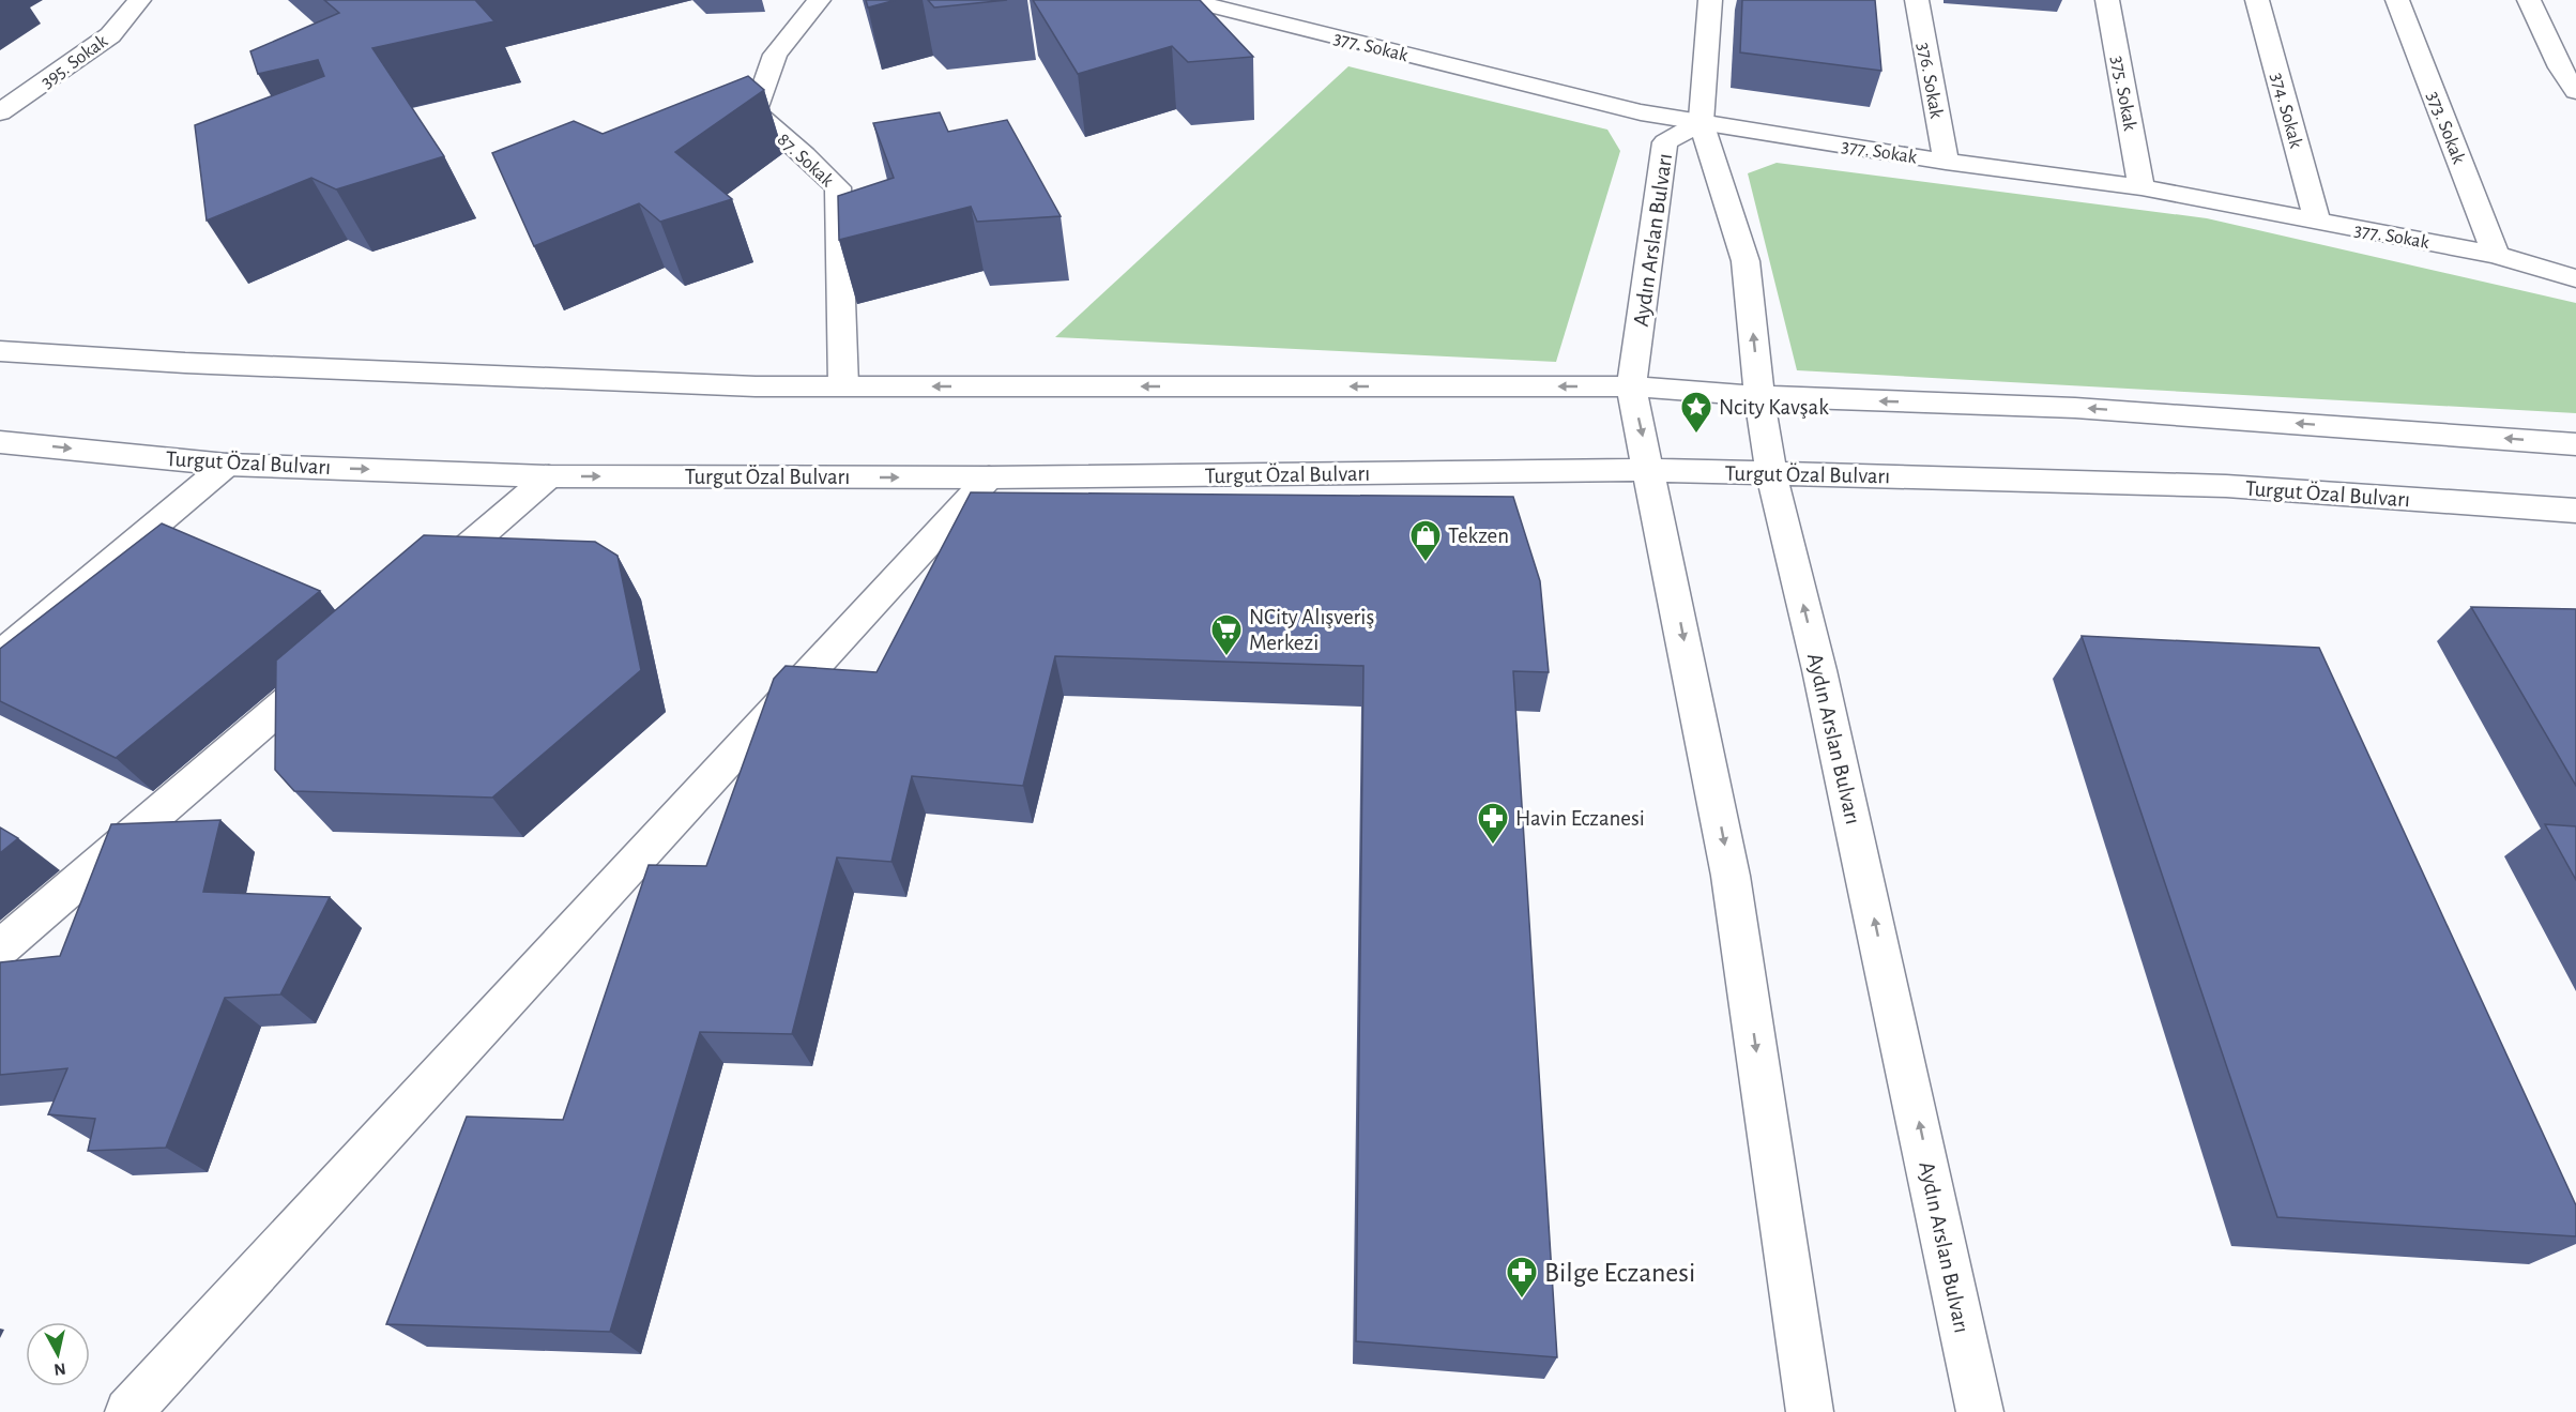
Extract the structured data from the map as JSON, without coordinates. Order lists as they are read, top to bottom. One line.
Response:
{"streets":{"street":["377. Sokak","395. Sokak","376. Sokak","375. Sokak","374. Sokak","373. Sokak","87. Sokak","Aydın Arslan Bulvarı","Turgut Özal Bulvarı"]},"crossings":[["377. Sokak","376. Sokak"],["377. Sokak","375. Sokak"],["377. Sokak","374. Sokak"],["377. Sokak","373. Sokak"],["377. Sokak","Aydın Arslan Bulvarı"],["Aydın Arslan Bulvarı","Turgut Özal Bulvarı"]],"places":{"place":["Ncity Kavşak"],"shop":["Tekzen"],"supermarket":["NCity Alışveriş Merkezi"],"pharmacy":["Havin Eczanesi","Bilge Eczanesi"]},"north":"bottom"}
